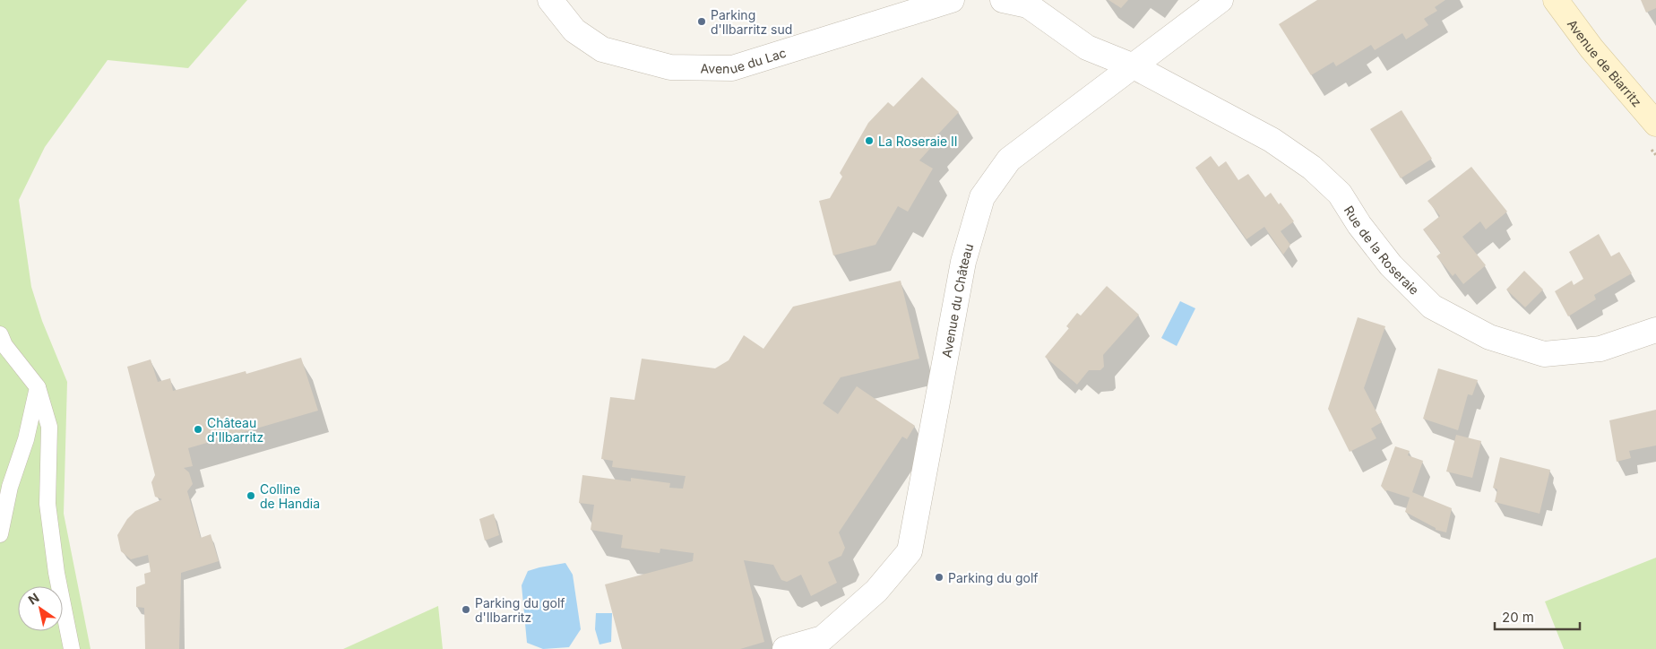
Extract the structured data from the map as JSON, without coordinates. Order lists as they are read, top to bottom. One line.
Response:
{"streets":{"main road":["Avenue de Biarritz"],"street":["Avenue du Lac","Rue de la Roseraie","Avenue du Château"]},"crossings":[["Rue de la Roseraie","Avenue du Château"]],"places":["Parking d'Ilbarritz sud","La Roseraie II","Château d'Ilbarritz","Colline de Handia","Parking du golf","Parking du golf d'Ilbarritz"],"scale_bar":"20 m","north":"top left"}
